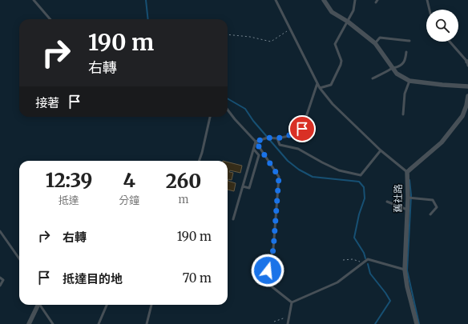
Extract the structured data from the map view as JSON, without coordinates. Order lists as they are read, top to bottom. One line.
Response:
{"streets":{"street":["舊社路"]},"page":{"turn":["190 m","右轉"],"then":"接著","eta":["12:39","抵達","4","分鐘","260","m"],"list":[{"name":"右轉","value":"190 m"},{"name":"抵達目的地","value":"70 m"}]}}
